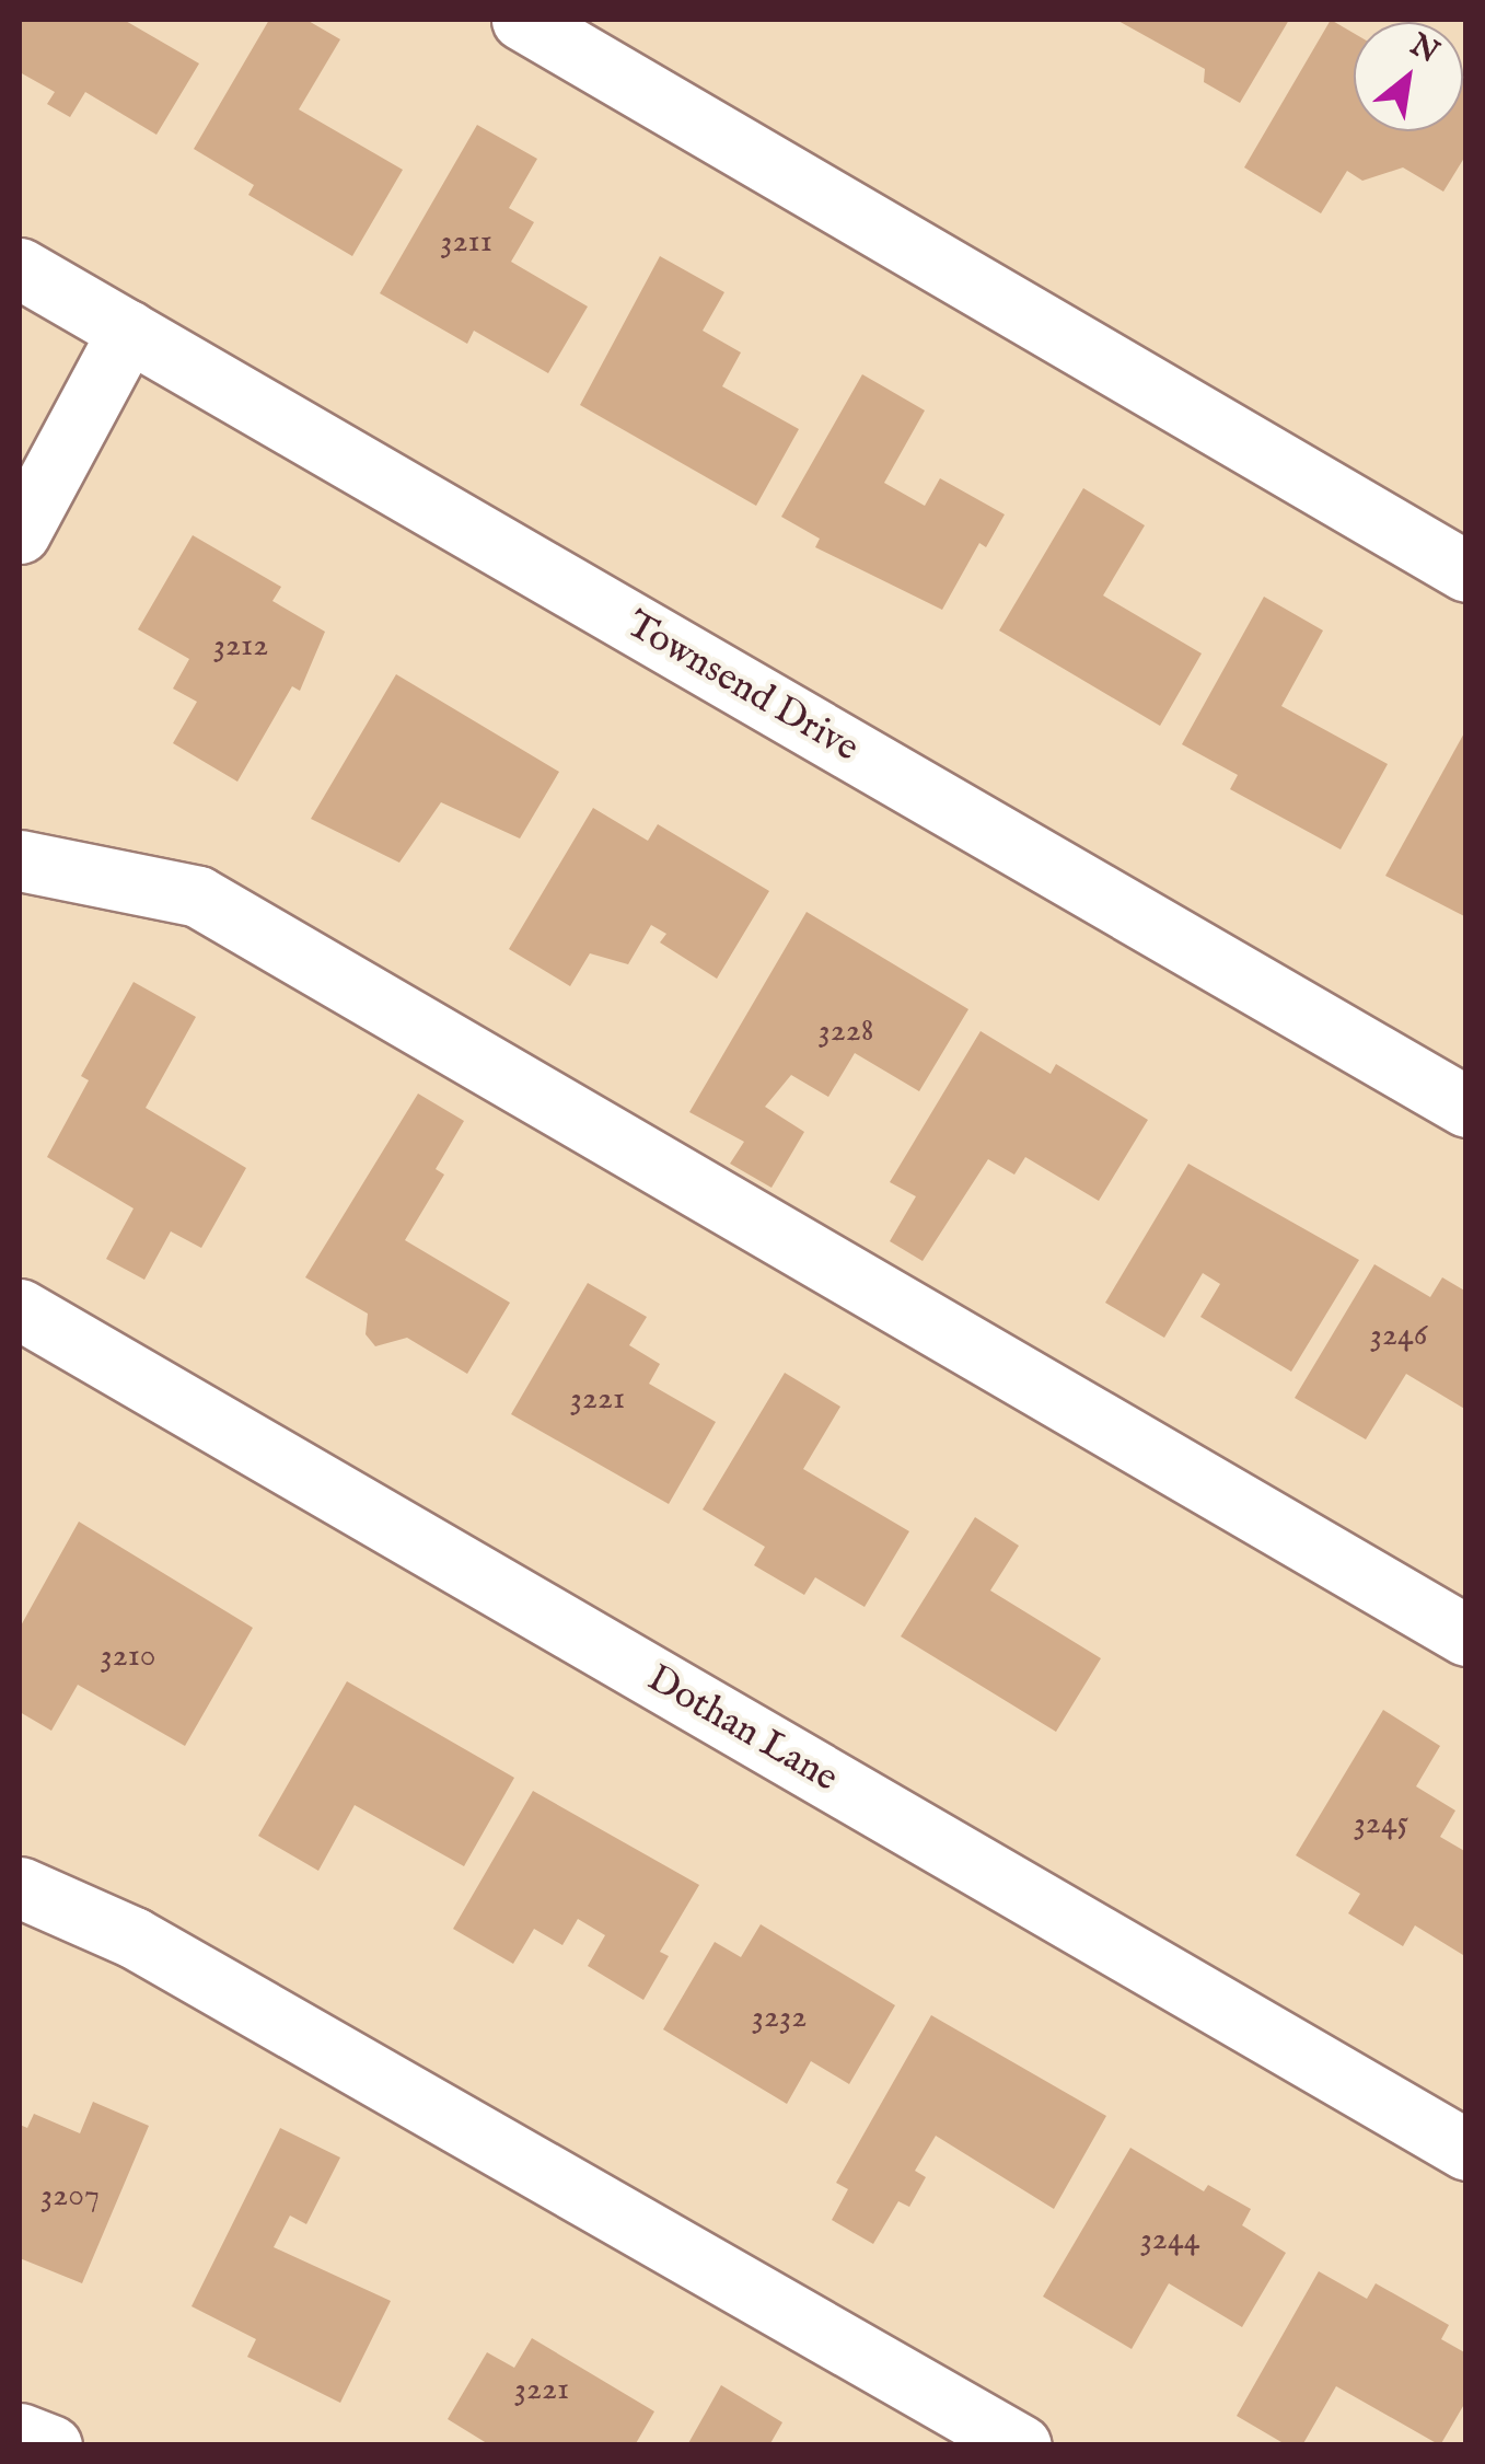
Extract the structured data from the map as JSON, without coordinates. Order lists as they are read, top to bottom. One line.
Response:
{"streets":{"street":["Townsend Drive","Dothan Lane"]},"house_numbers":["3211","3212","3228","3246","3221","3210","3245","3232","3207","3244","3221"],"north":"top right"}
